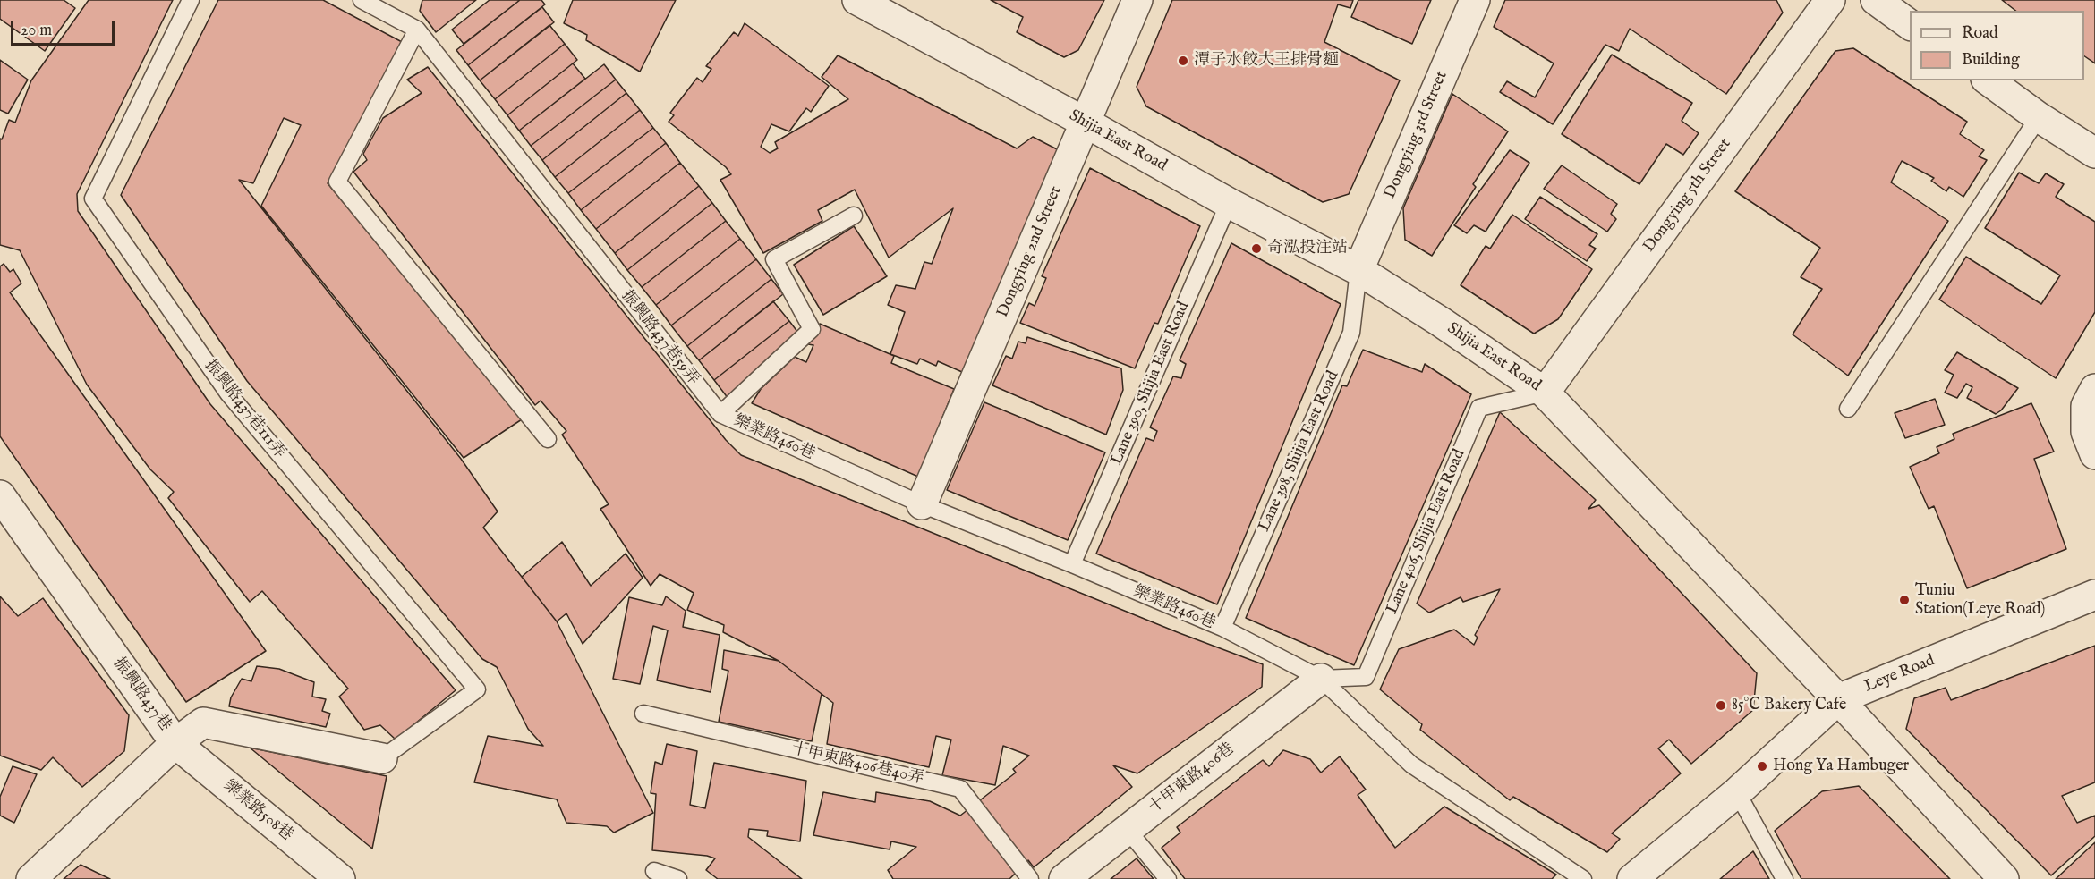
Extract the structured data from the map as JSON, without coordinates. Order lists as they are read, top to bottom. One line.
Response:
{"streets":{"street":["Dongying 3rd Street","Shijia East Road","Dongying 5th Street","Dongying 2nd Street","Leye Road","振興路437巷","十甲東路406巷","樂業路508巷"],"lane":["振興路437巷59弄","Lane 390, Shijia East Road","振興路437巷111弄","樂業路460巷","Lane 398, Shijia East Road","Lane 406, Shijia East Road","十甲東路406巷40弄"]},"crossings":[["Dongying 3rd Street","Shijia East Road"],["Dongying 3rd Street","Lane 398, Shijia East Road"],["Shijia East Road","Dongying 5th Street"],["Shijia East Road","Dongying 2nd Street"],["Shijia East Road","Lane 390, Shijia East Road"],["Shijia East Road","Lane 398, Shijia East Road"],["Shijia East Road","Lane 406, Shijia East Road"],["Shijia East Road","Leye Road"],["Dongying 5th Street","Lane 406, Shijia East Road"],["Dongying 2nd Street","樂業路460巷"],["振興路437巷59弄","樂業路460巷"],["Lane 390, Shijia East Road","樂業路460巷"],["振興路437巷111弄","振興路437巷"],["樂業路460巷","Lane 398, Shijia East Road"],["樂業路460巷","Lane 406, Shijia East Road"],["樂業路460巷","十甲東路406巷"],["Lane 406, Shijia East Road","十甲東路406巷"],["振興路437巷","樂業路508巷"]],"places":["潭子水餃大王排骨麵","奇泓投注站","Tuniu Station(Leye Road)","85°C Bakery Cafe","Hong Ya Hambuger"],"legend":["Road","Building"],"scale_bar":"20 m"}
